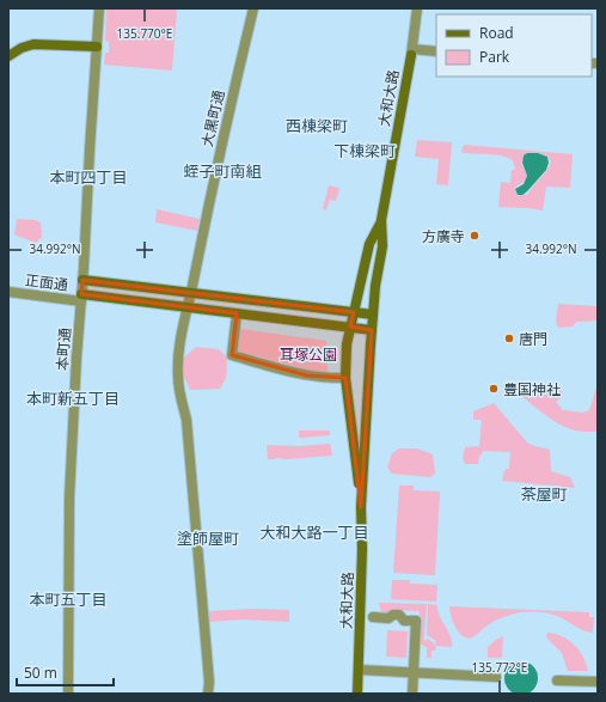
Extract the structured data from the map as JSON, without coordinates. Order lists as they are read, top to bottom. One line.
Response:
{"streets":{"street":["大和大路","大黒町通","正面通","本町通"]},"crossings":[["正面通","本町通"]],"districts":["西棟梁町","下棟梁町","蛭子町南組","本町四丁目","本町新五丁目","茶屋町","大和大路一丁目","塗師屋町","本町五丁目"],"parks":["耳塚公園"],"places":["方廣寺","唐門","豊国神社"],"legend":["Road","Park"],"scale_bar":"50 m","coordinates":["135.770°E","34.992°N","135.772°E"]}
